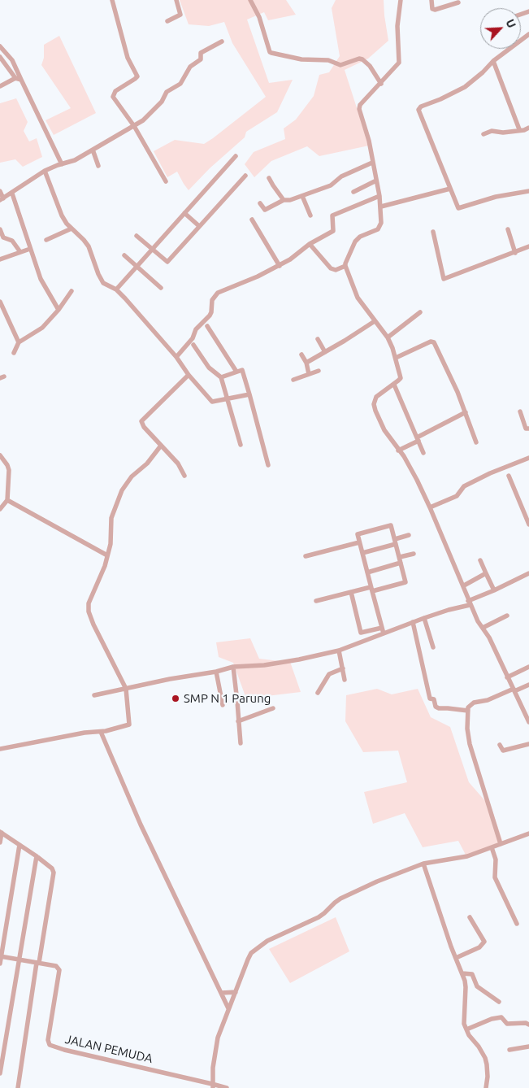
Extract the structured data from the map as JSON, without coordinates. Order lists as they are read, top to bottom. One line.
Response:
{"streets":{"street":["JALAN PEMUDA"]},"places":["SMP N 1 Parung"],"north":"top right"}
